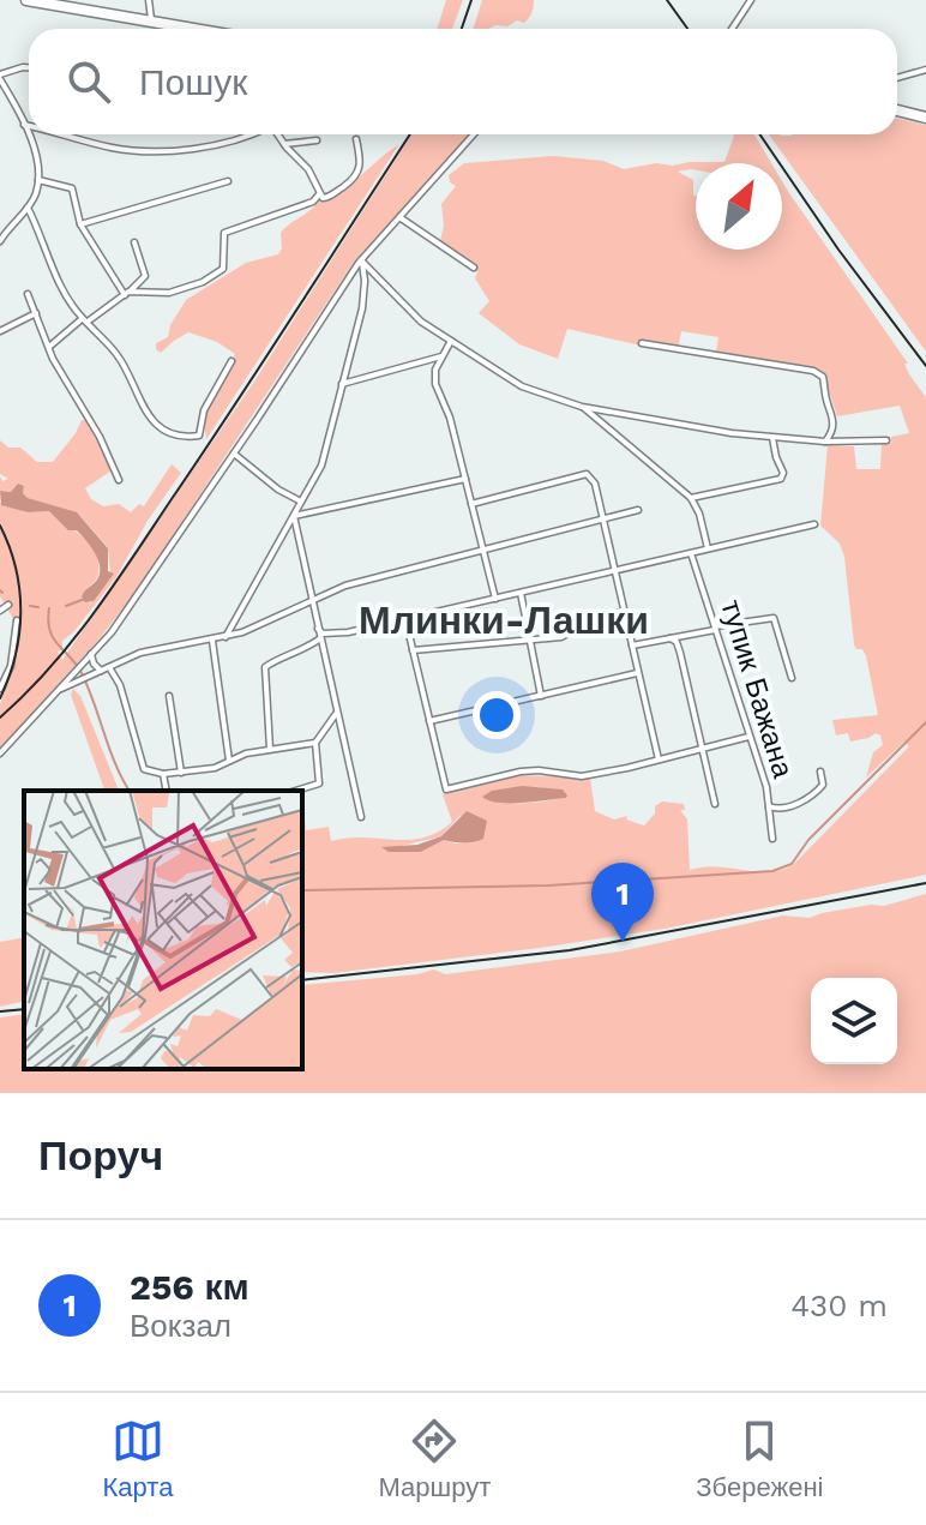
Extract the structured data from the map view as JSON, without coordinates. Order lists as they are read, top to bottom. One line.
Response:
{"streets":{"street":["тупик Бажана"]},"districts":["Млинки-Лашки"],"north":"top right","page":{"search":"Пошук","pins":"1","heading":"Поруч","list":[{"mark":"1","name":"256 км","note":"Вокзал","value":"430 m"}],"nav":["Карта","Маршрут","Збережені"]}}
